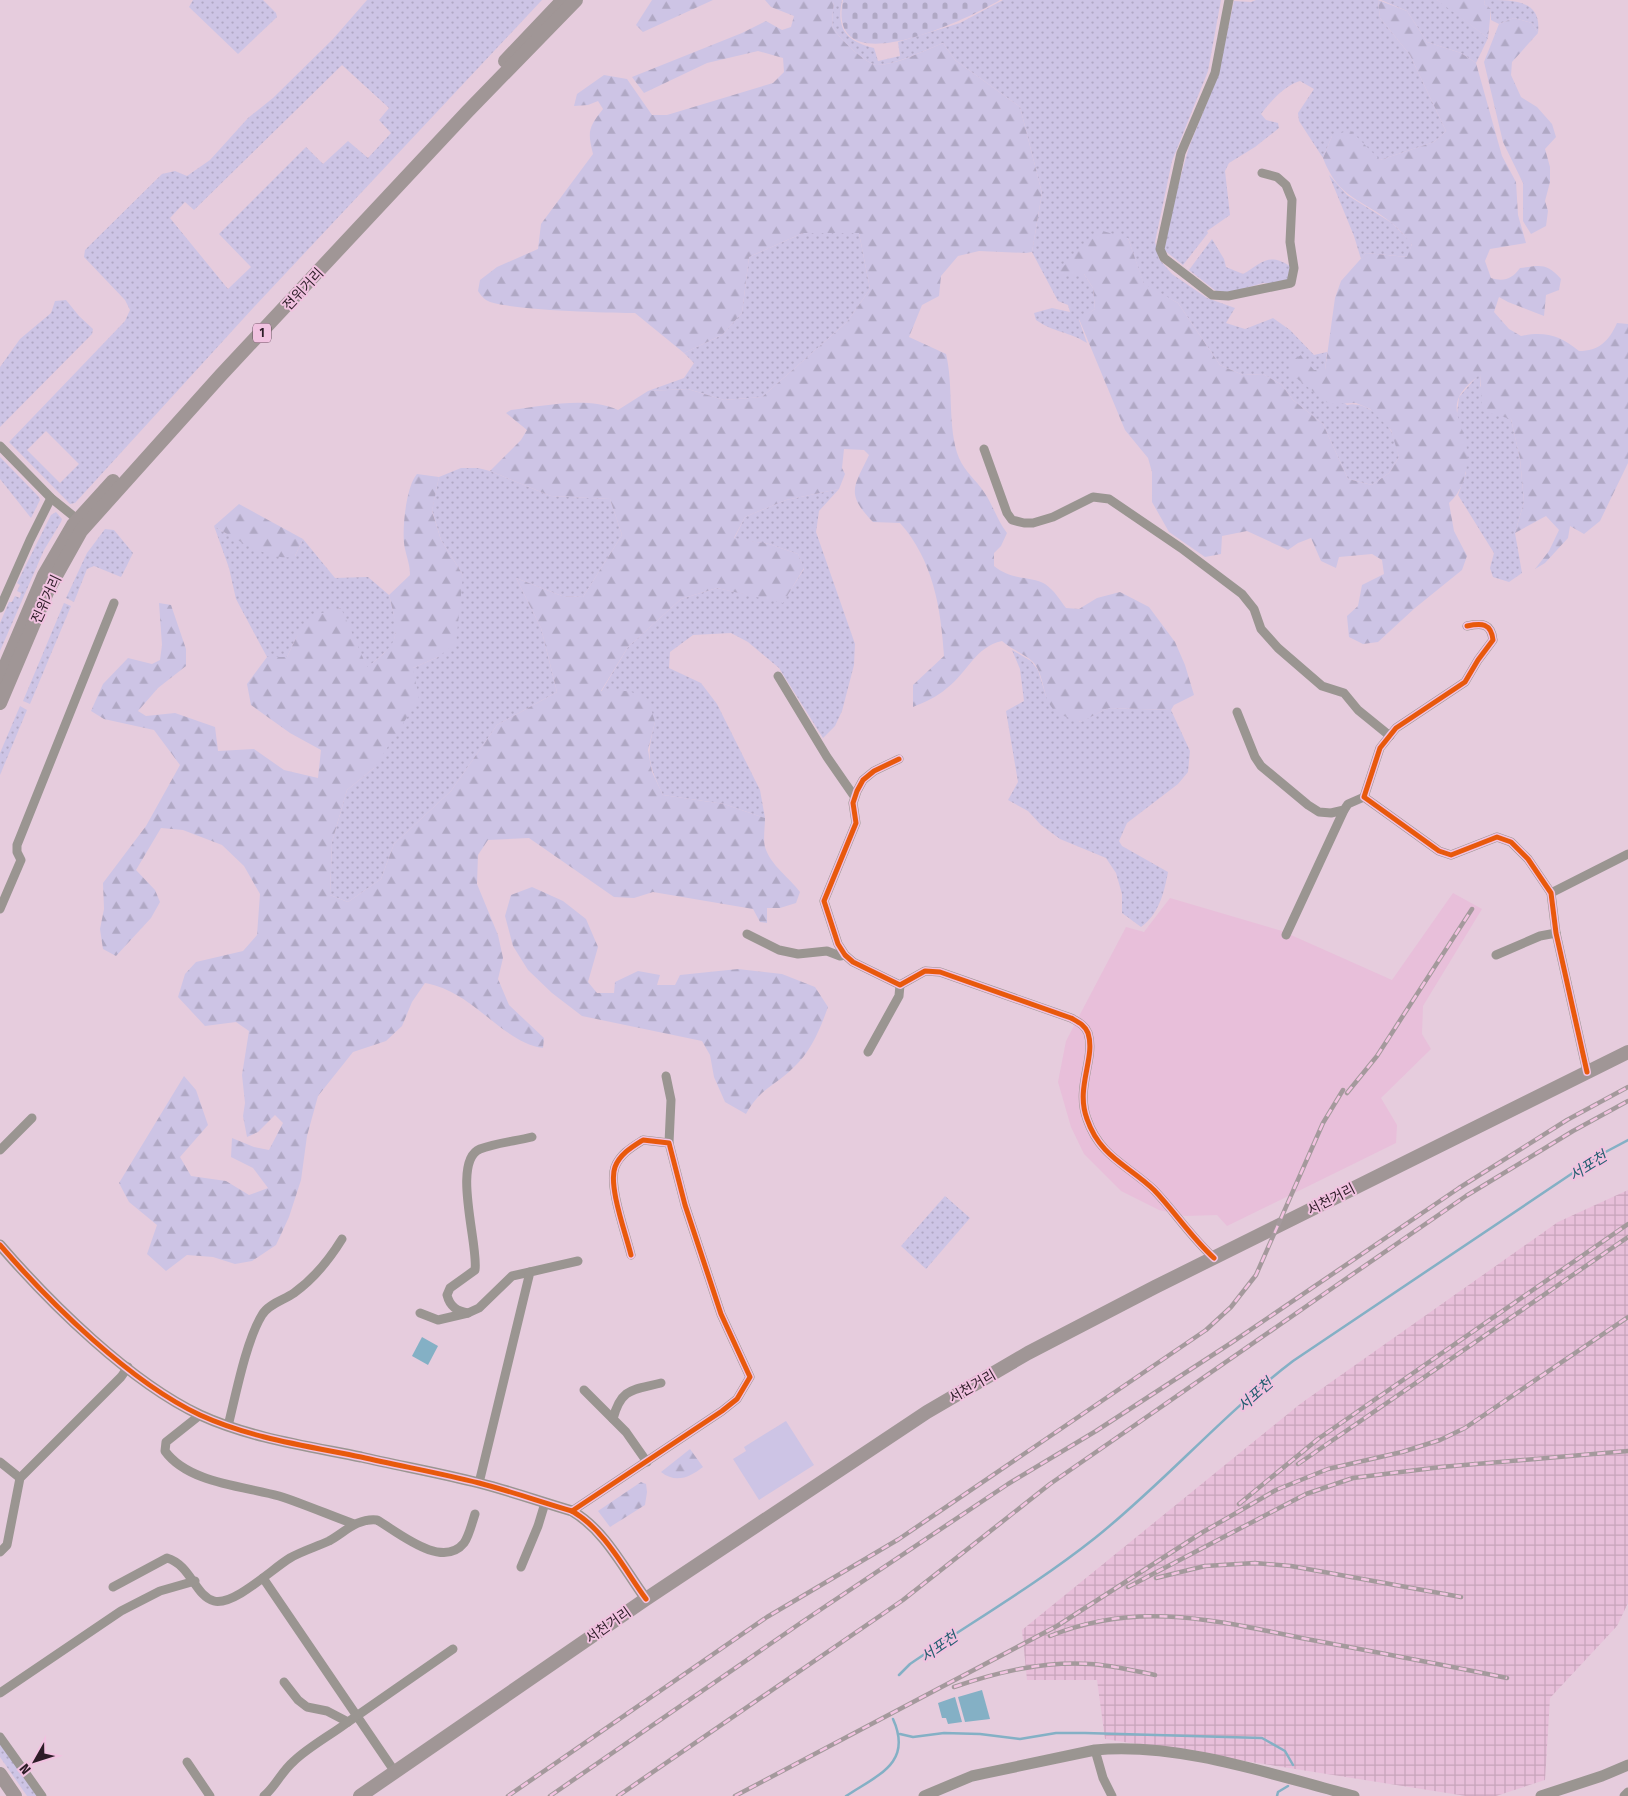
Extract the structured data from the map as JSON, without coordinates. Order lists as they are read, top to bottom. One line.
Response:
{"streets":{"main road":["전위거리","1","서천거리"]},"water":["서포천"],"north":"bottom left"}
